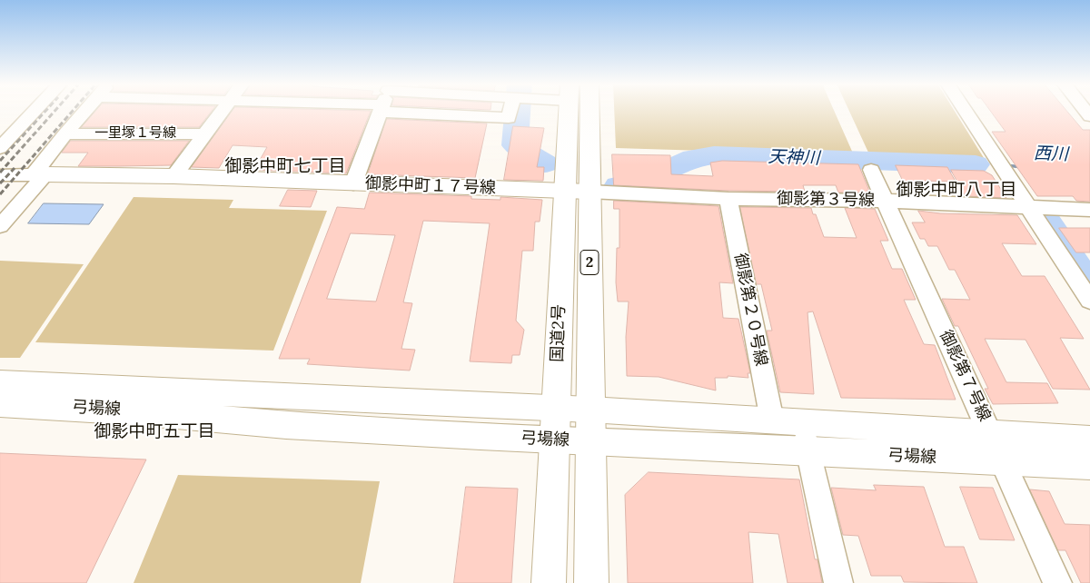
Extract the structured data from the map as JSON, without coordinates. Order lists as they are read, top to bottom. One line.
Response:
{"streets":{"main road":["御影中町１７号線","2","国道2号","弓場線"],"street":["一里塚１号線","御影第３号線","御影第２０号線","御影第７号線"]},"crossings":[["御影中町１７号線","御影第３号線"],["御影中町１７号線","国道2号"],["御影第３号線","御影第２０号線"],["御影第３号線","国道2号"],["御影第３号線","御影第７号線"],["御影第２０号線","弓場線"],["国道2号","弓場線"],["御影第７号線","弓場線"]],"districts":["御影中町七丁目","御影中町八丁目","御影中町五丁目"],"water":["西川","天神川"]}
